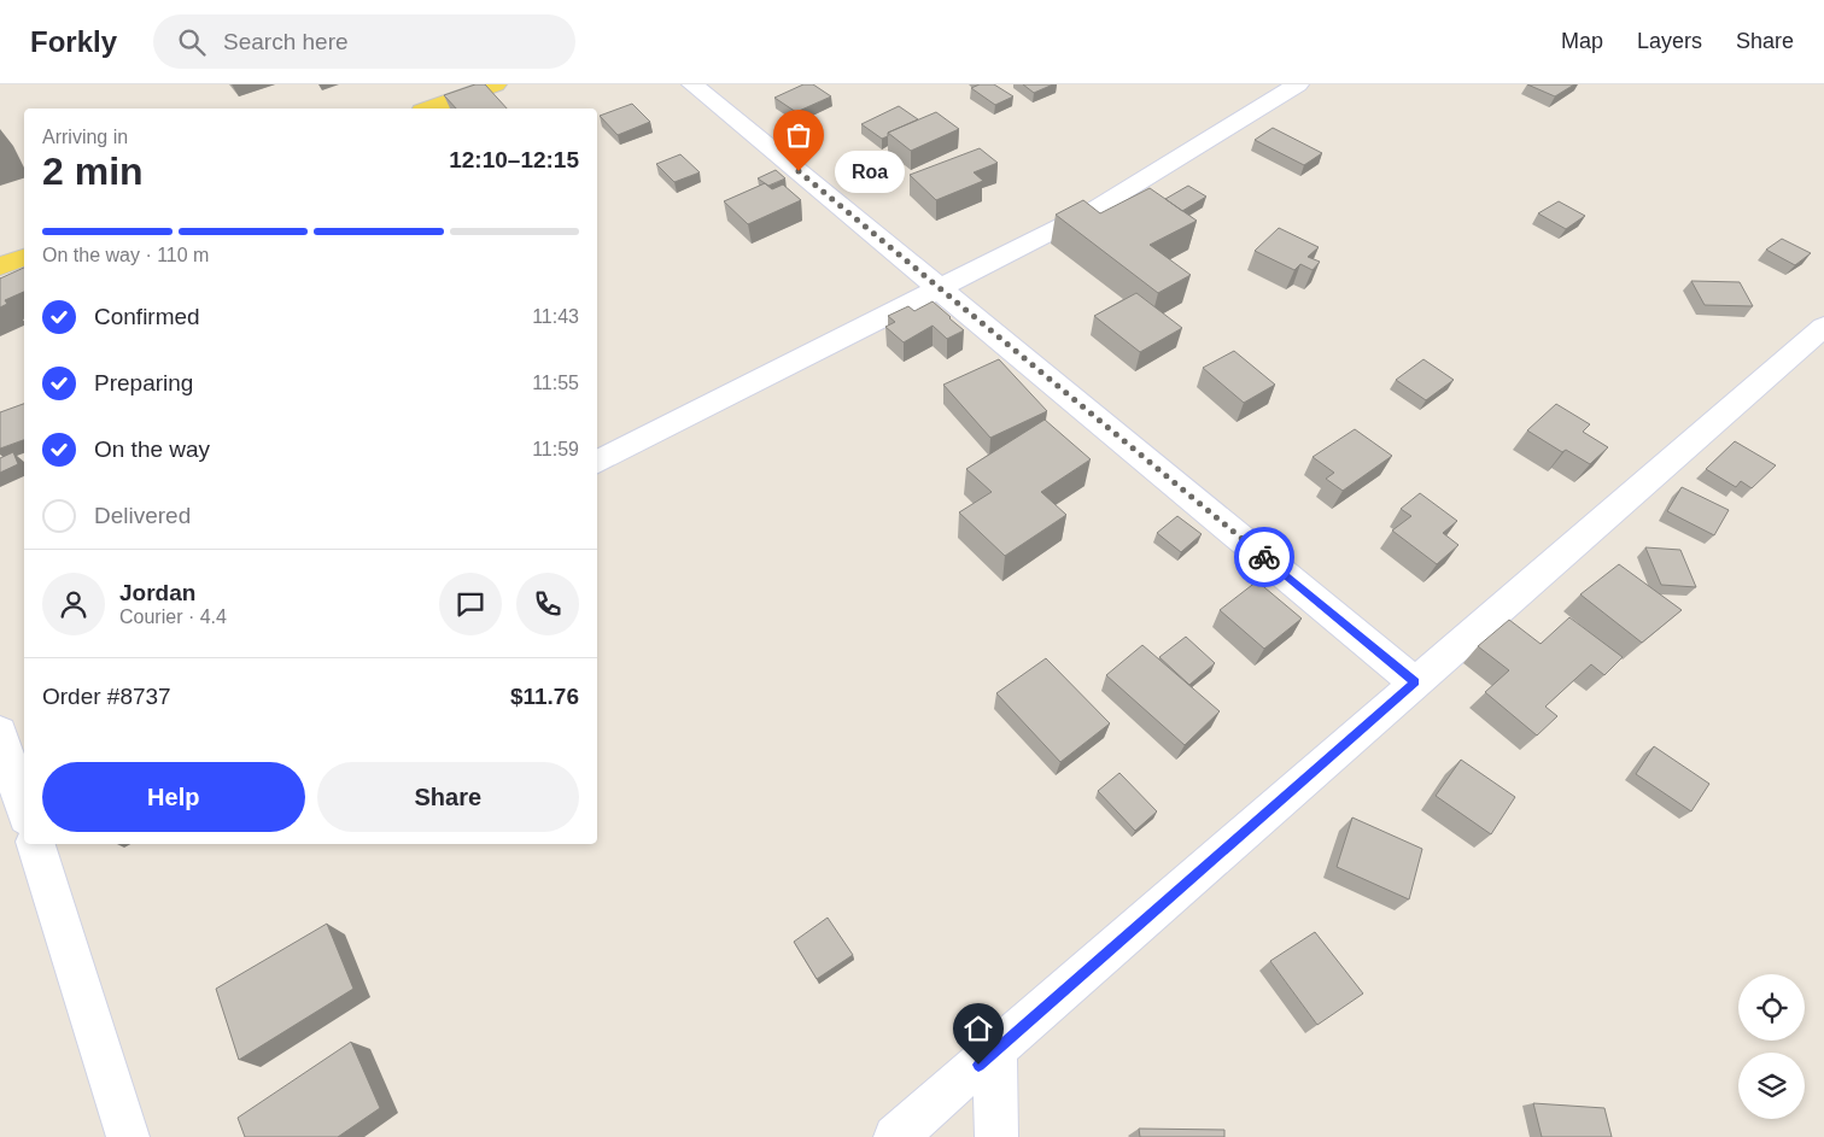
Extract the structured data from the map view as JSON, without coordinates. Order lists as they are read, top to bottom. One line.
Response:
{"places":["Roa"],"page":{"header":"Forkly","search":"Search here","nav":["Map","Layers","Share"],"heading":["2 min","Arriving in","12:10–12:15"],"panel":["Jordan","Courier · 4.4","Order #8737","$11.76"],"bubble":"Roa","bar":"On the way · 110 m","list":[["Confirmed","11:43"],["Preparing","11:55"],["On the way","11:59"],"Delivered"],"buttons":["Help","Share"]}}
